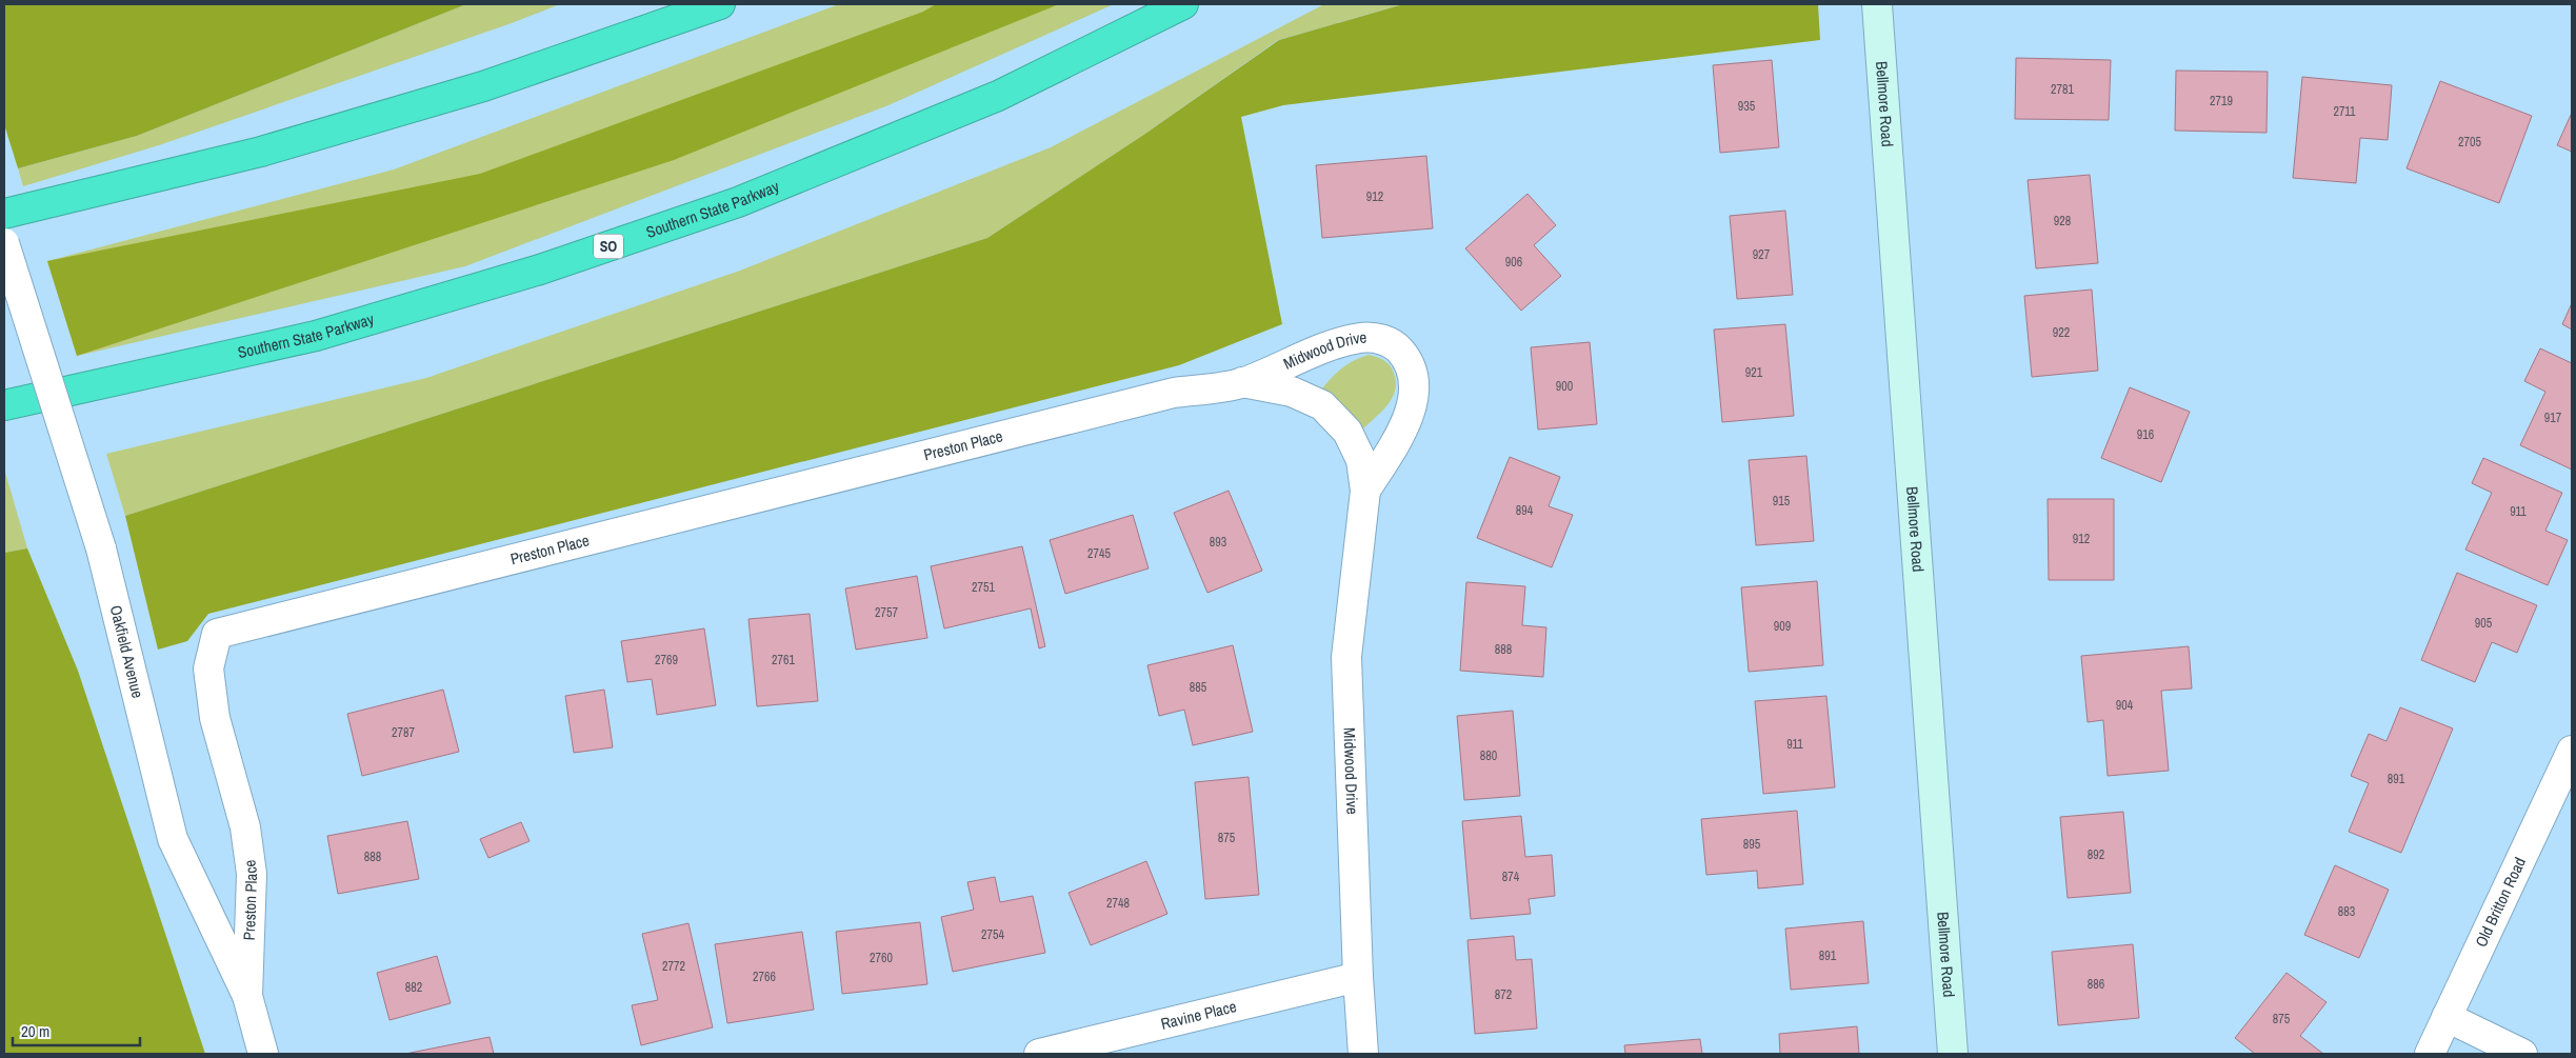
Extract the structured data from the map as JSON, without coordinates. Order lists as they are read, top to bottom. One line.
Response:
{"streets":{"highway":["Southern State Parkway","SO"],"main road":["Bellmore Road"],"street":["Midwood Drive","Preston Place","Oakfield Avenue","Old Britton Road","Ravine Place"]},"crossings":[["Midwood Drive","Preston Place"],["Midwood Drive","Ravine Place"],["Preston Place","Oakfield Avenue"]],"house_numbers":["2781","2719","935","2711","2705","912","928","927","906","922","921","900","917","916","915","894","911","912","893","2745","2751","2757","905","909","888","2769","2761","885","904","2787","911","880","891","875","895","892","888","874","2748","883","2754","891","2760","2772","2766","886","882","872","875"],"scale_bar":"20 m"}
